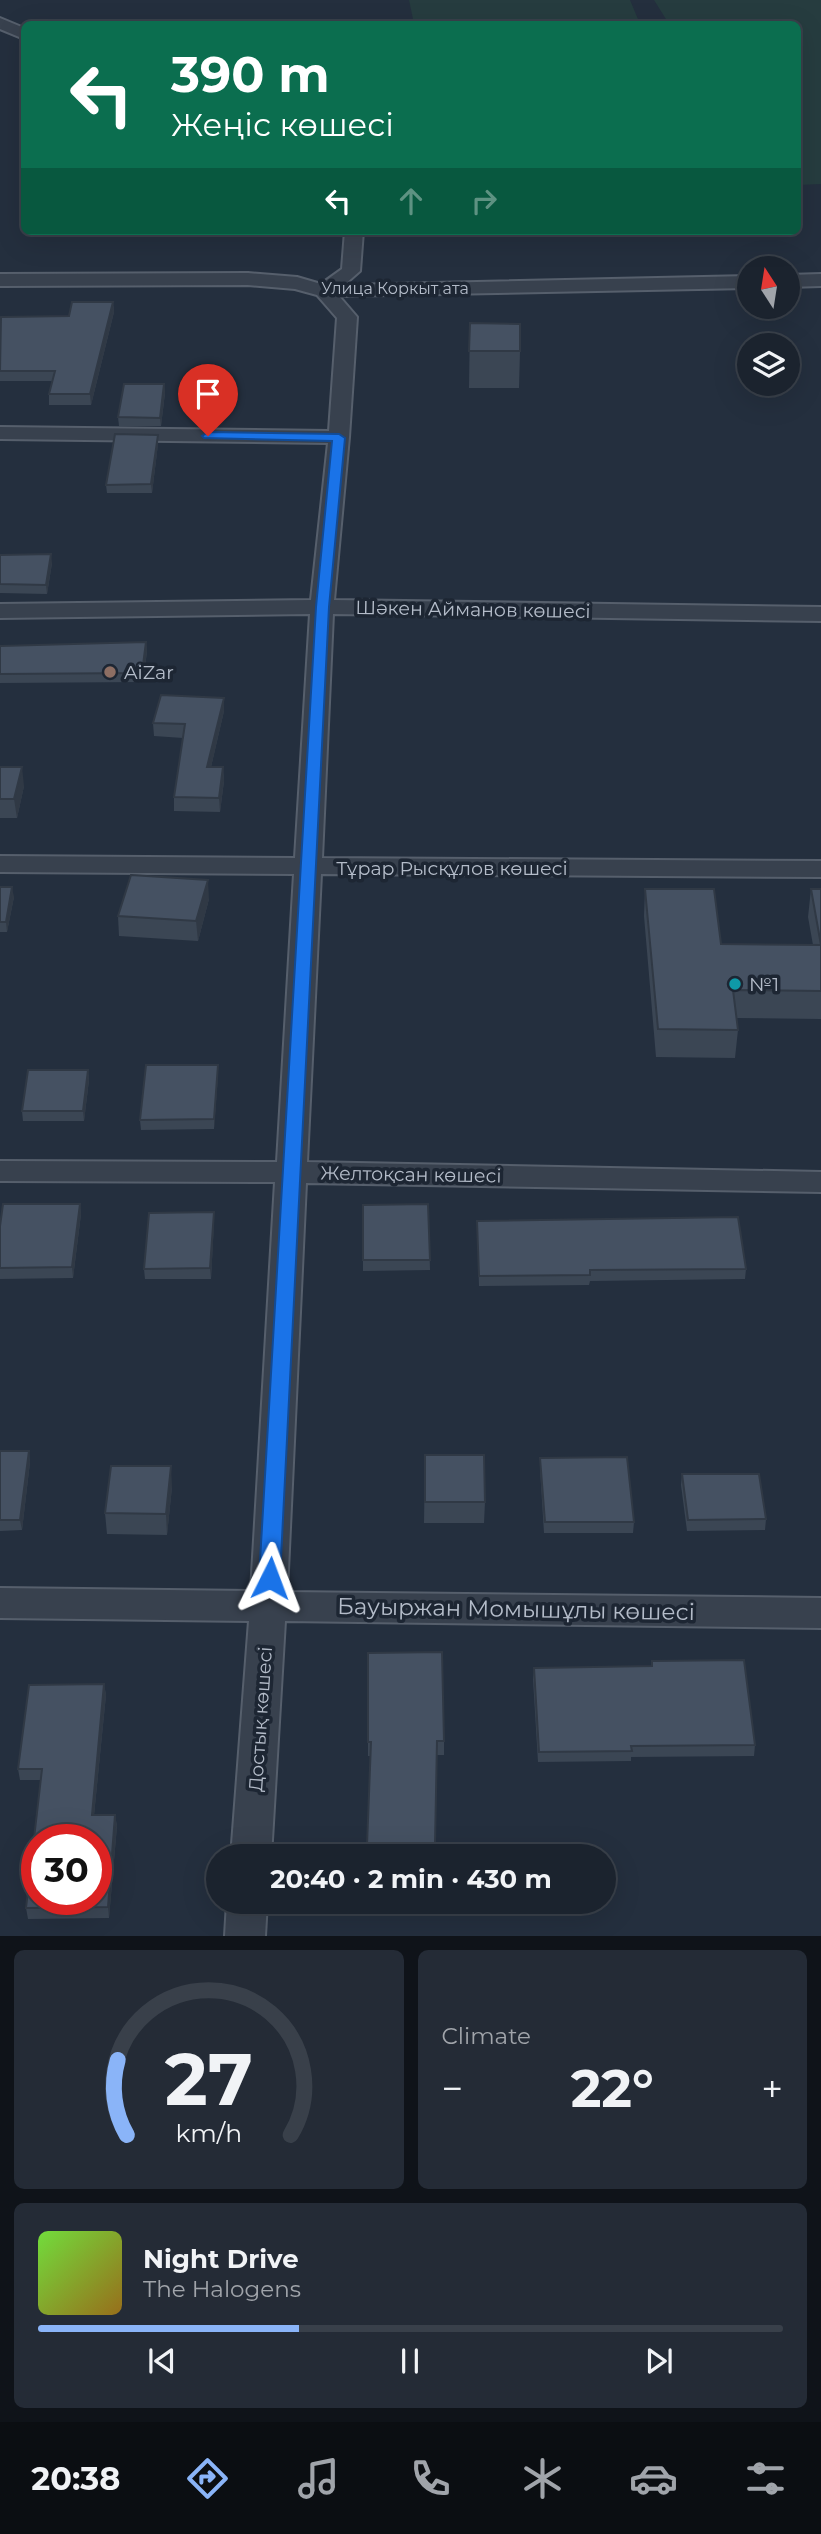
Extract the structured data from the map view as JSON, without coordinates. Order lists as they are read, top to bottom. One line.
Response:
{"streets":{"street":["Улица Коркыт ата","Шәкен Айманов көшесі","Тұрар Рысқұлов көшесі","Желтоқсан көшесі","Бауыржан Момышұлы көшесі","Достық көшесі"]},"crossings":[["Улица Коркыт ата","Достық көшесі"],["Шәкен Айманов көшесі","Достық көшесі"],["Тұрар Рысқұлов көшесі","Достық көшесі"],["Желтоқсан көшесі","Достық көшесі"],["Бауыржан Момышұлы көшесі","Достық көшесі"]],"places":["AiZar","№1"],"north":"top","page":{"turn":["390 m","Жеңіс көшесі"],"limit":"30","trip":"20:40 · 2 min · 430 m","tile":"Climate","heat":["−","22°","+"],"song":["Night Drive","The Halogens"],"tabs":"20:38","gauge":["27","km/h"]}}
